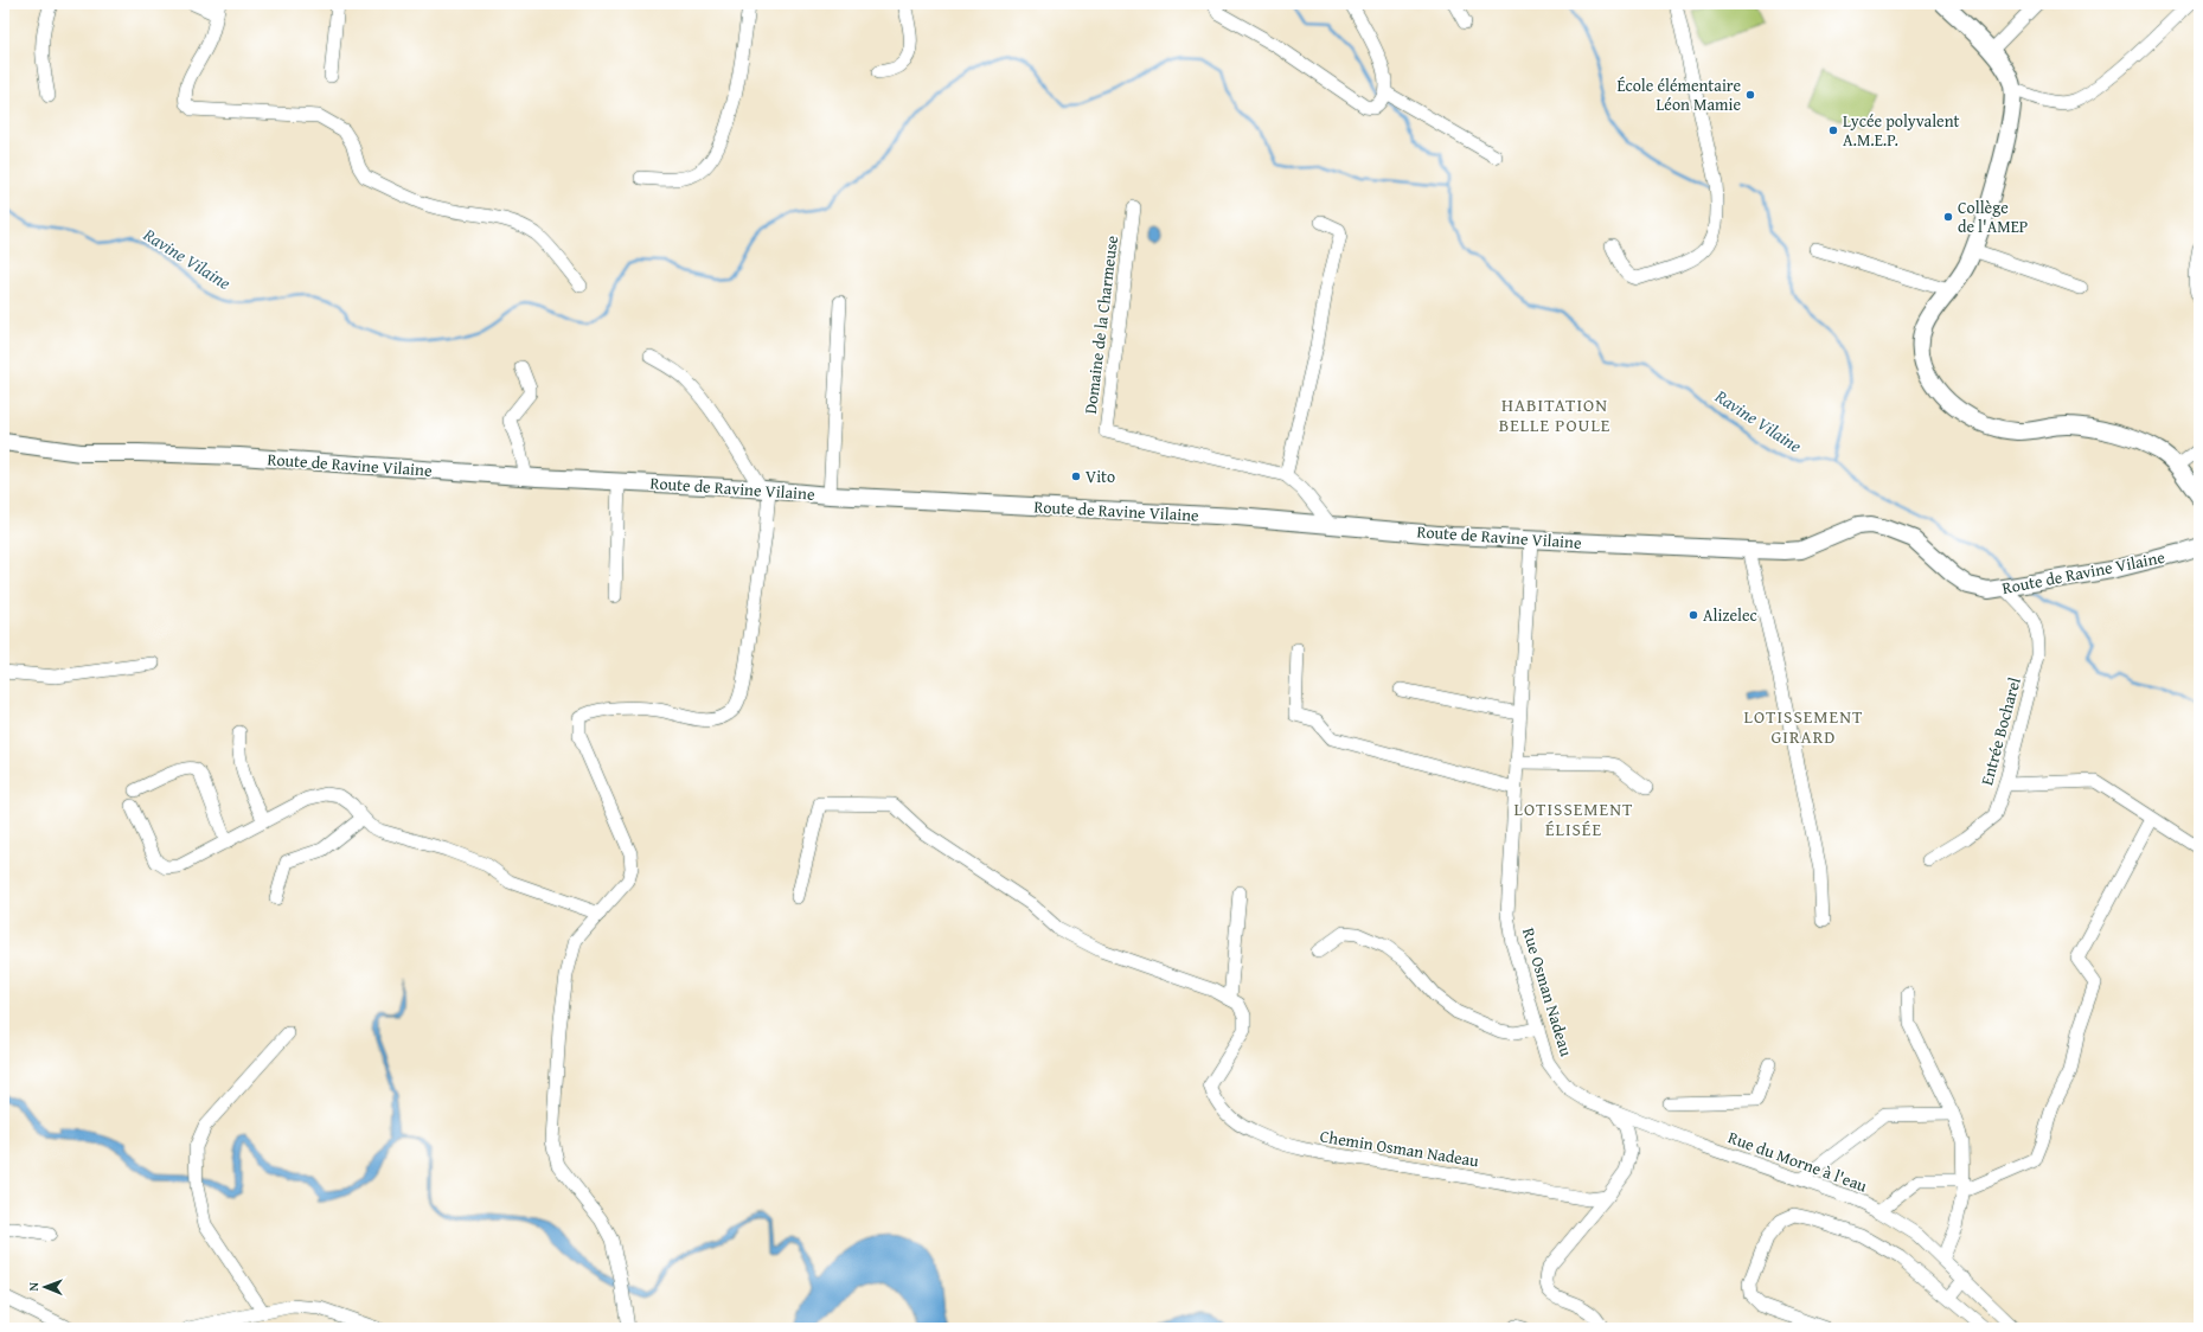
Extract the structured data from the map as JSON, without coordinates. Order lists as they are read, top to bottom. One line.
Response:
{"streets":{"main road":["Route de Ravine Vilaine"],"street":["Domaine de la Charmeuse","Entrée Bocharel","Rue Osman Nadeau","Chemin Osman Nadeau","Rue du Morne à l'eau"]},"crossings":[["Route de Ravine Vilaine","Entrée Bocharel"],["Route de Ravine Vilaine","Rue Osman Nadeau"],["Rue Osman Nadeau","Rue du Morne à l'eau"]],"districts":["HABITATION BELLE POULE","LOTISSEMENT GIRARD","LOTISSEMENT ÉLISÉE"],"water":["Ravine Vilaine"],"places":["École élémentaire Léon Mamie","Lycée polyvalent A.M.E.P.","Collège de l'AMEP","Vito","Alizelec"],"north":"left"}
